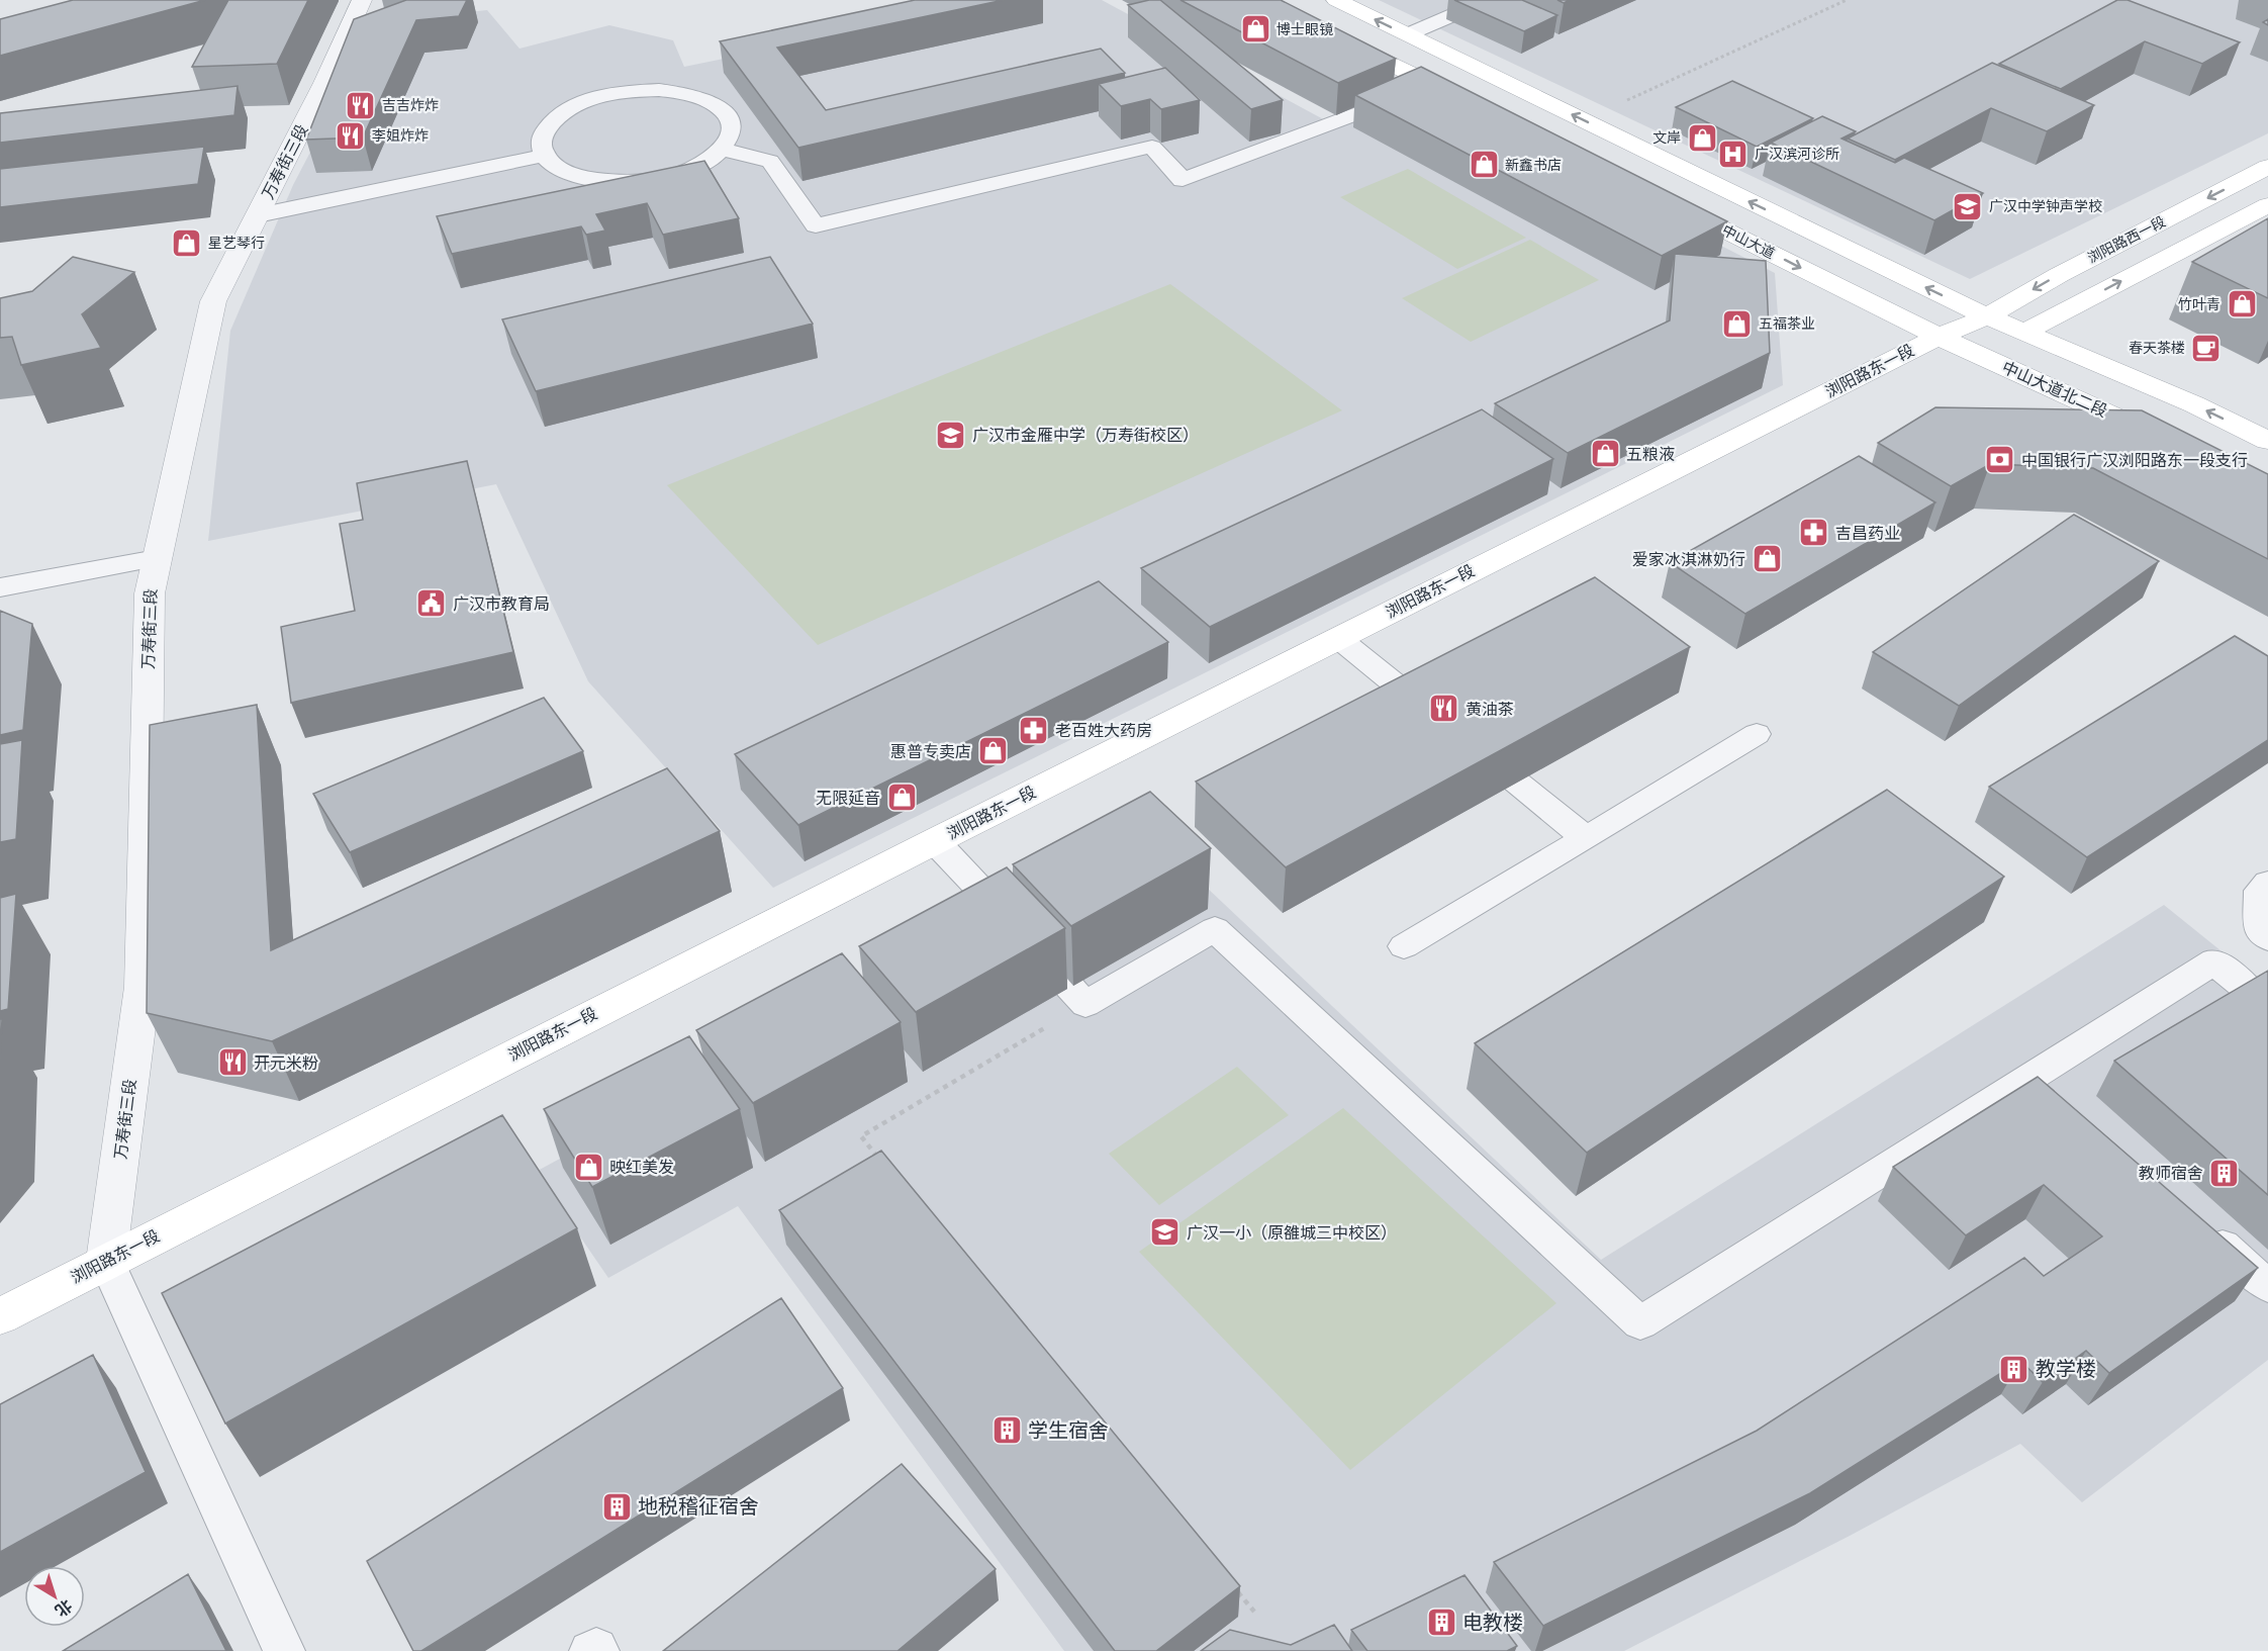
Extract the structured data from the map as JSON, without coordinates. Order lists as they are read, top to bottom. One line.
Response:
{"streets":{"street":["万寿街三段","浏阳路西一段","中山大道","浏阳路东一段","中山大道北二段"]},"crossings":[["万寿街三段","浏阳路东一段"],["浏阳路西一段","浏阳路东一段"],["中山大道","浏阳路东一段"],["中山大道","中山大道北二段"],["浏阳路东一段","中山大道北二段"]],"places":{"shop":["博士眼镜","文岸","新鑫书店","星艺琴行","竹叶青","五福茶业","五粮液","爱家冰淇淋奶行","惠普专卖店","无限延音","映红美发"],"restaurant":["吉吉炸炸","李姐炸炸","黄油茶","开元米粉"],"hospital":["广汉滨河诊所"],"school or university":["广汉中学钟声学校","广汉市金雁中学（万寿街校区）","广汉一小（原雒城三中校区）"],"cafe":["春天茶楼"],"bank":["中国银行广汉浏阳路东一段支行"],"pharmacy":["吉昌药业","老百姓大药房"],"public building":["广汉市教育局"],"building":["教师宿舍","教学楼","学生宿舍","地税稽征宿舍","电教楼"]},"north":"bottom right"}
